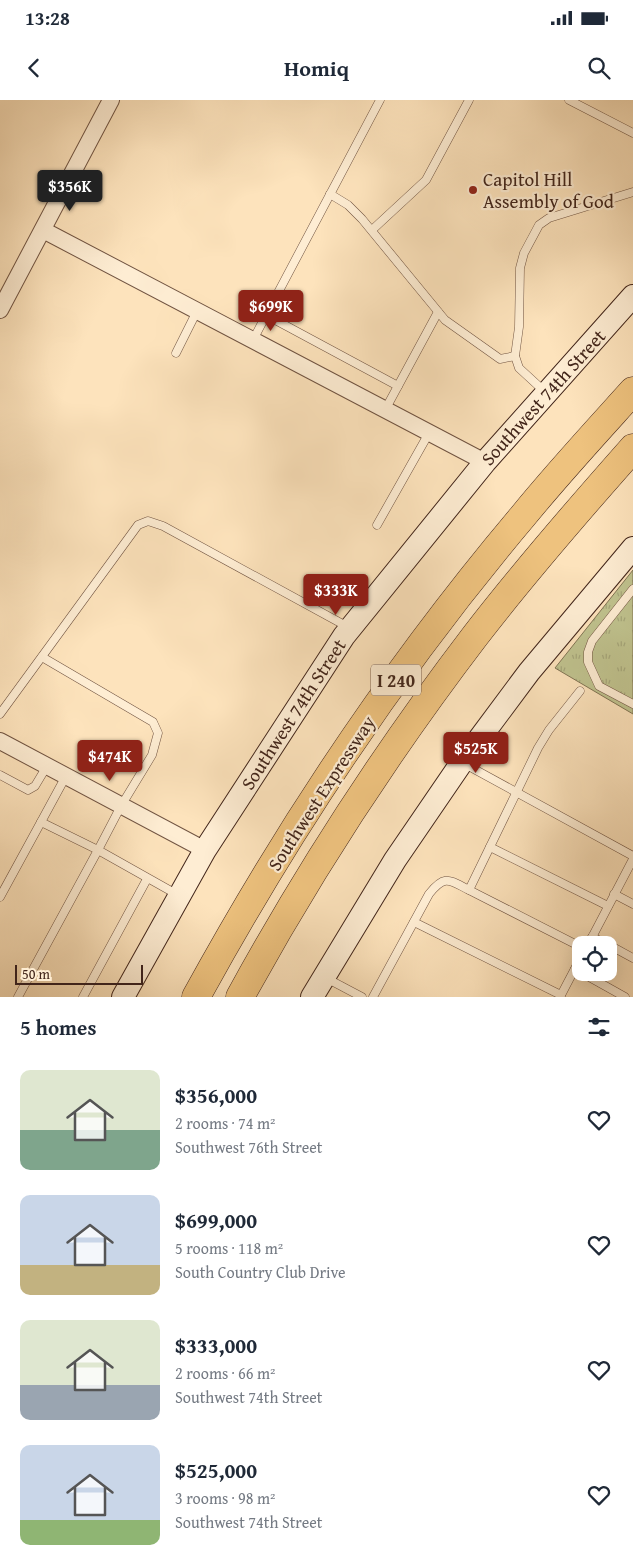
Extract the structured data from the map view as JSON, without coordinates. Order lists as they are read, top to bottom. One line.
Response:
{"streets":{"highway":["I 240","Southwest Expressway"],"main road":["Southwest 74th Street"]},"places":["Capitol Hill Assembly of God"],"scale_bar":"50 m","page":{"status":"13:28","header":"Homiq","price":["$356K","$699K","$333K","$525K","$474K"],"scale":"50 m","heading":"5 homes","list":[{"name":"$356,000","note":"2 rooms · 74 m² · Southwest 76th Street"},{"name":"$699,000","note":"5 rooms · 118 m² · South Country Club Drive"},{"name":"$333,000","note":"2 rooms · 66 m² · Southwest 74th Street"},{"name":"$525,000","note":"3 rooms · 98 m² · Southwest 74th Street"}]}}
